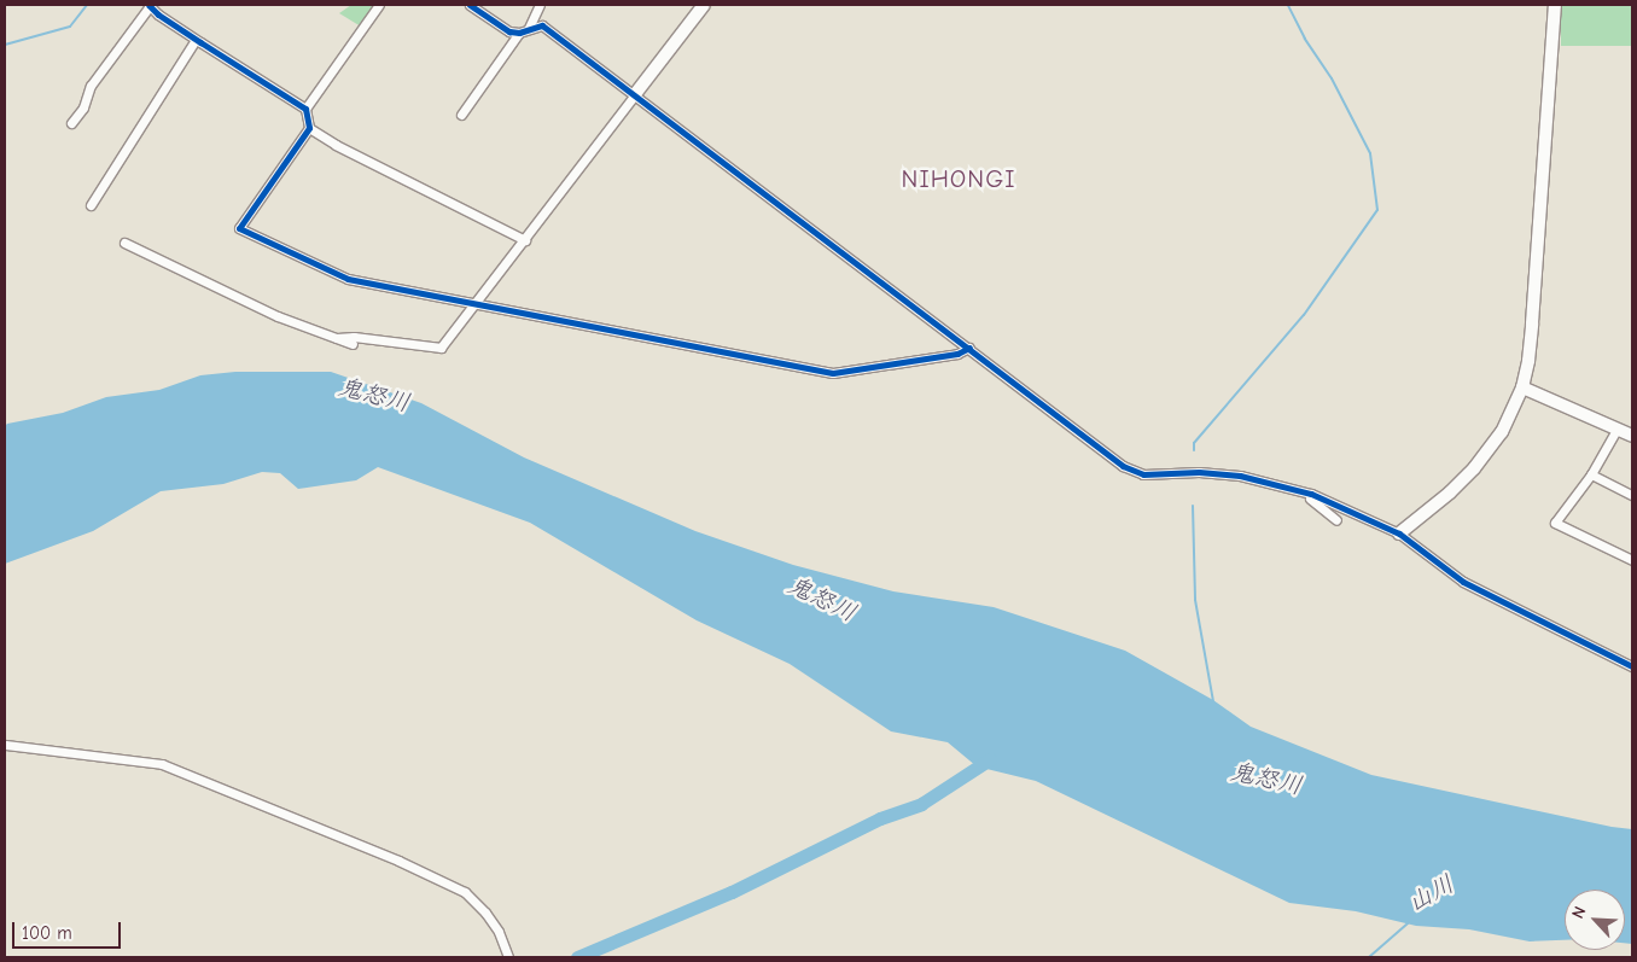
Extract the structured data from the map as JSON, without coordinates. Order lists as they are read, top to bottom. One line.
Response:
{"districts":["NIHONGI"],"water":["鬼怒川","山川"],"scale_bar":"100 m","north":"top left"}
